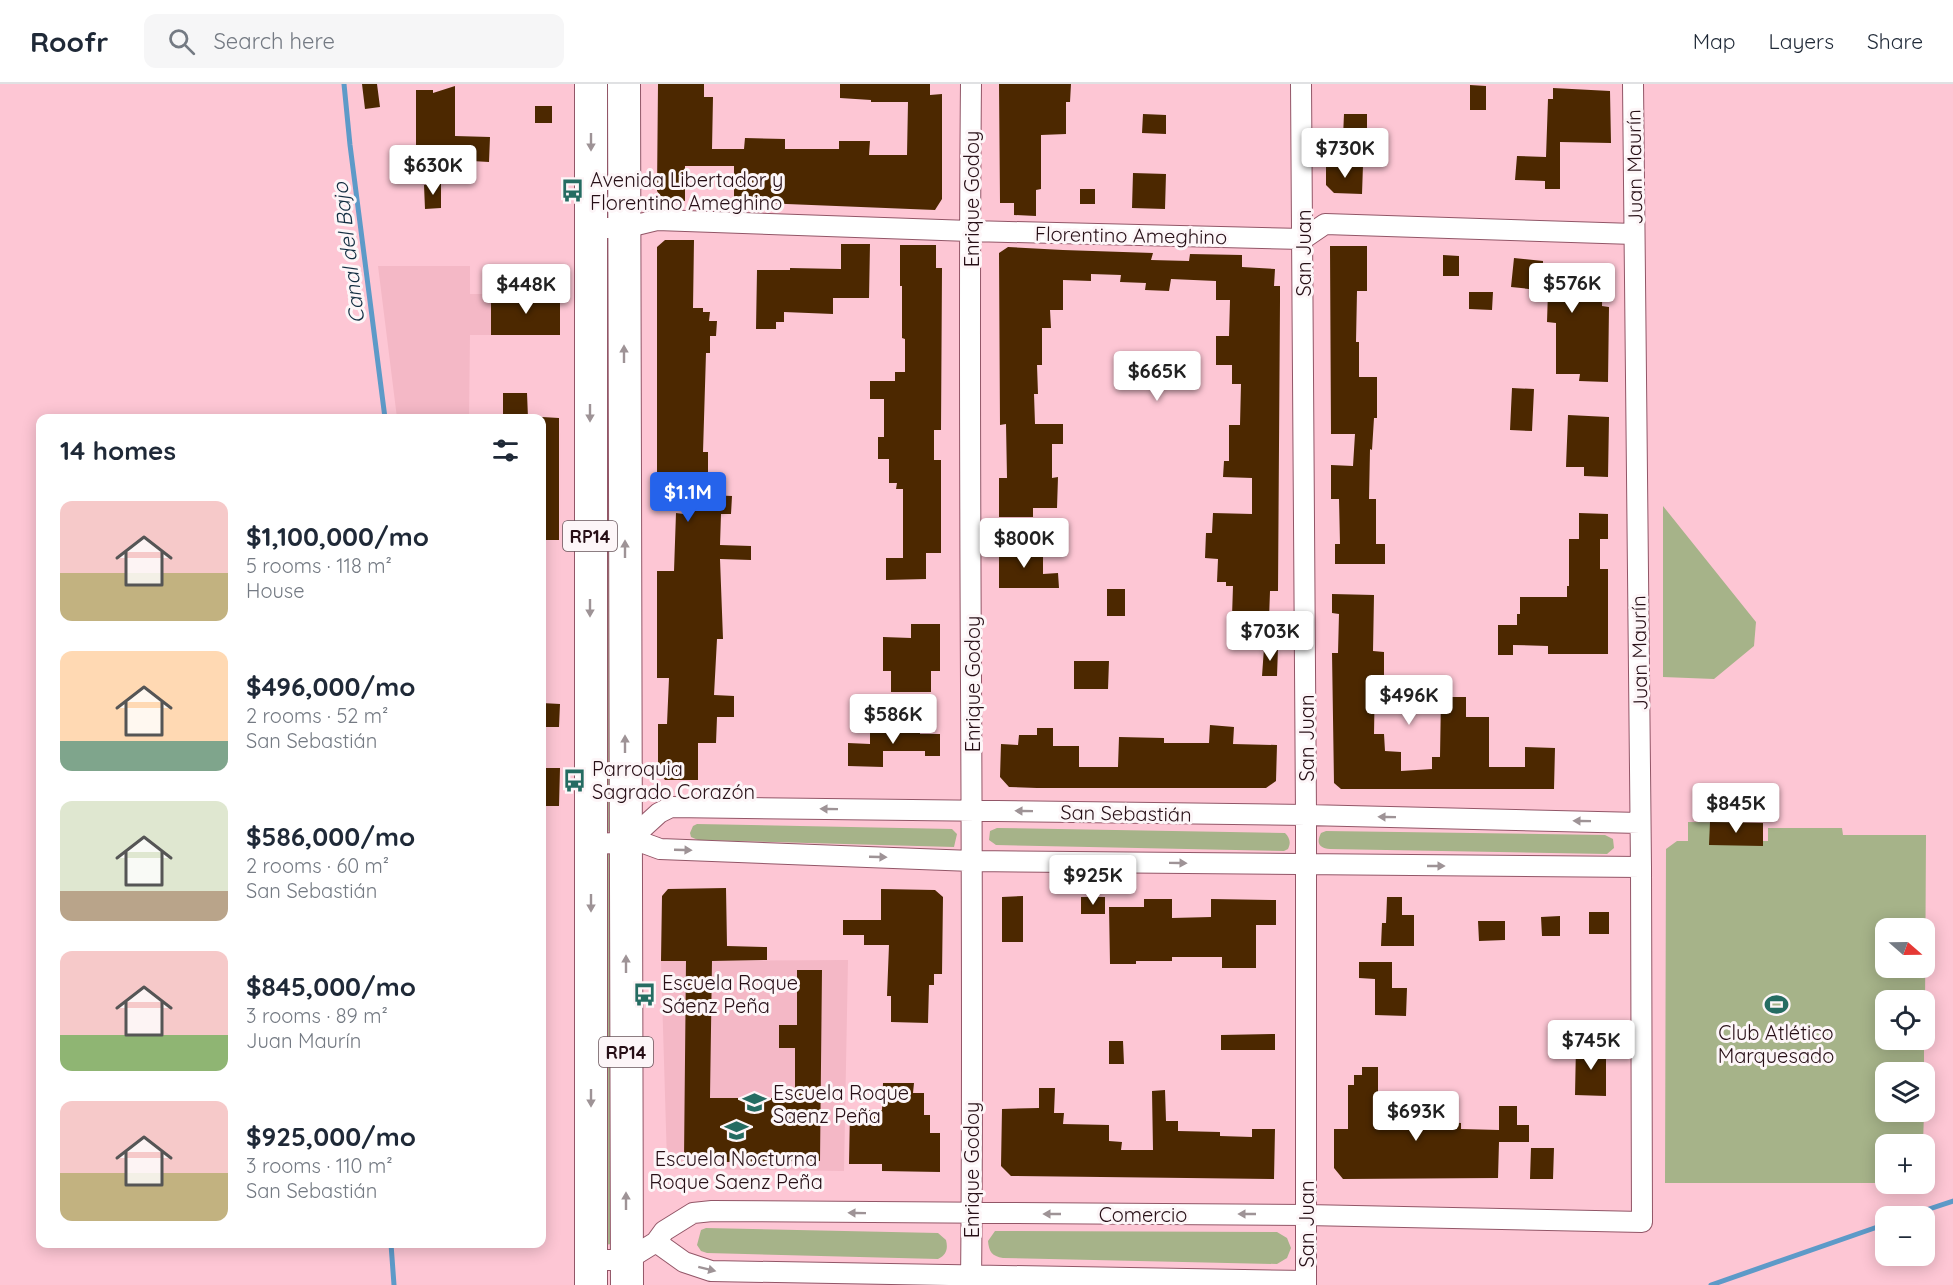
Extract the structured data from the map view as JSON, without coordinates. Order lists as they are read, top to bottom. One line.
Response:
{"streets":{"main road":["RP14"],"street":["Juan Maurín","Enrique Godoy","Florentino Ameghino","San Juan","San Sebastián","Comercio"]},"crossings":[["Juan Maurín","San Sebastián"],["Juan Maurín","Comercio"],["Enrique Godoy","Florentino Ameghino"],["Enrique Godoy","San Sebastián"],["Enrique Godoy","Comercio"],["Florentino Ameghino","San Juan"],["Florentino Ameghino","RP14"],["San Juan","San Sebastián"],["San Juan","Comercio"],["RP14","San Sebastián"],["RP14","Comercio"]],"water":["Canal del Bajo"],"places":{"bus stop":["Avenida Libertador y Florentino Ameghino","Parroquia Sagrado Corazón","Escuela Roque Sáenz Peña"],"sports":["Club Atlético Marquesado"],"school or university":["Escuela Roque Saenz Peña","Escuela Nocturna Roque Saenz Peña"]},"north":"right","page":{"header":"Roofr","search":"Search here","nav":["Map","Layers","Share"],"price":["$730K","$630K","$576K","$448K","$665K","$1.1M","$800K","$703K","$496K","$586K","$845K","$925K","$745K","$693K"],"heading":"14 homes","list":[{"name":"$1,100,000/mo","note":"5 rooms · 118 m² · House"},{"name":"$496,000/mo","note":"2 rooms · 52 m² · San Sebastián"},{"name":"$586,000/mo","note":"2 rooms · 60 m² · San Sebastián"},{"name":"$845,000/mo","note":"3 rooms · 89 m² · Juan Maurín"},{"name":"$925,000/mo","note":"3 rooms · 110 m² · San Sebastián"}],"map_buttons":["+","−"]}}
